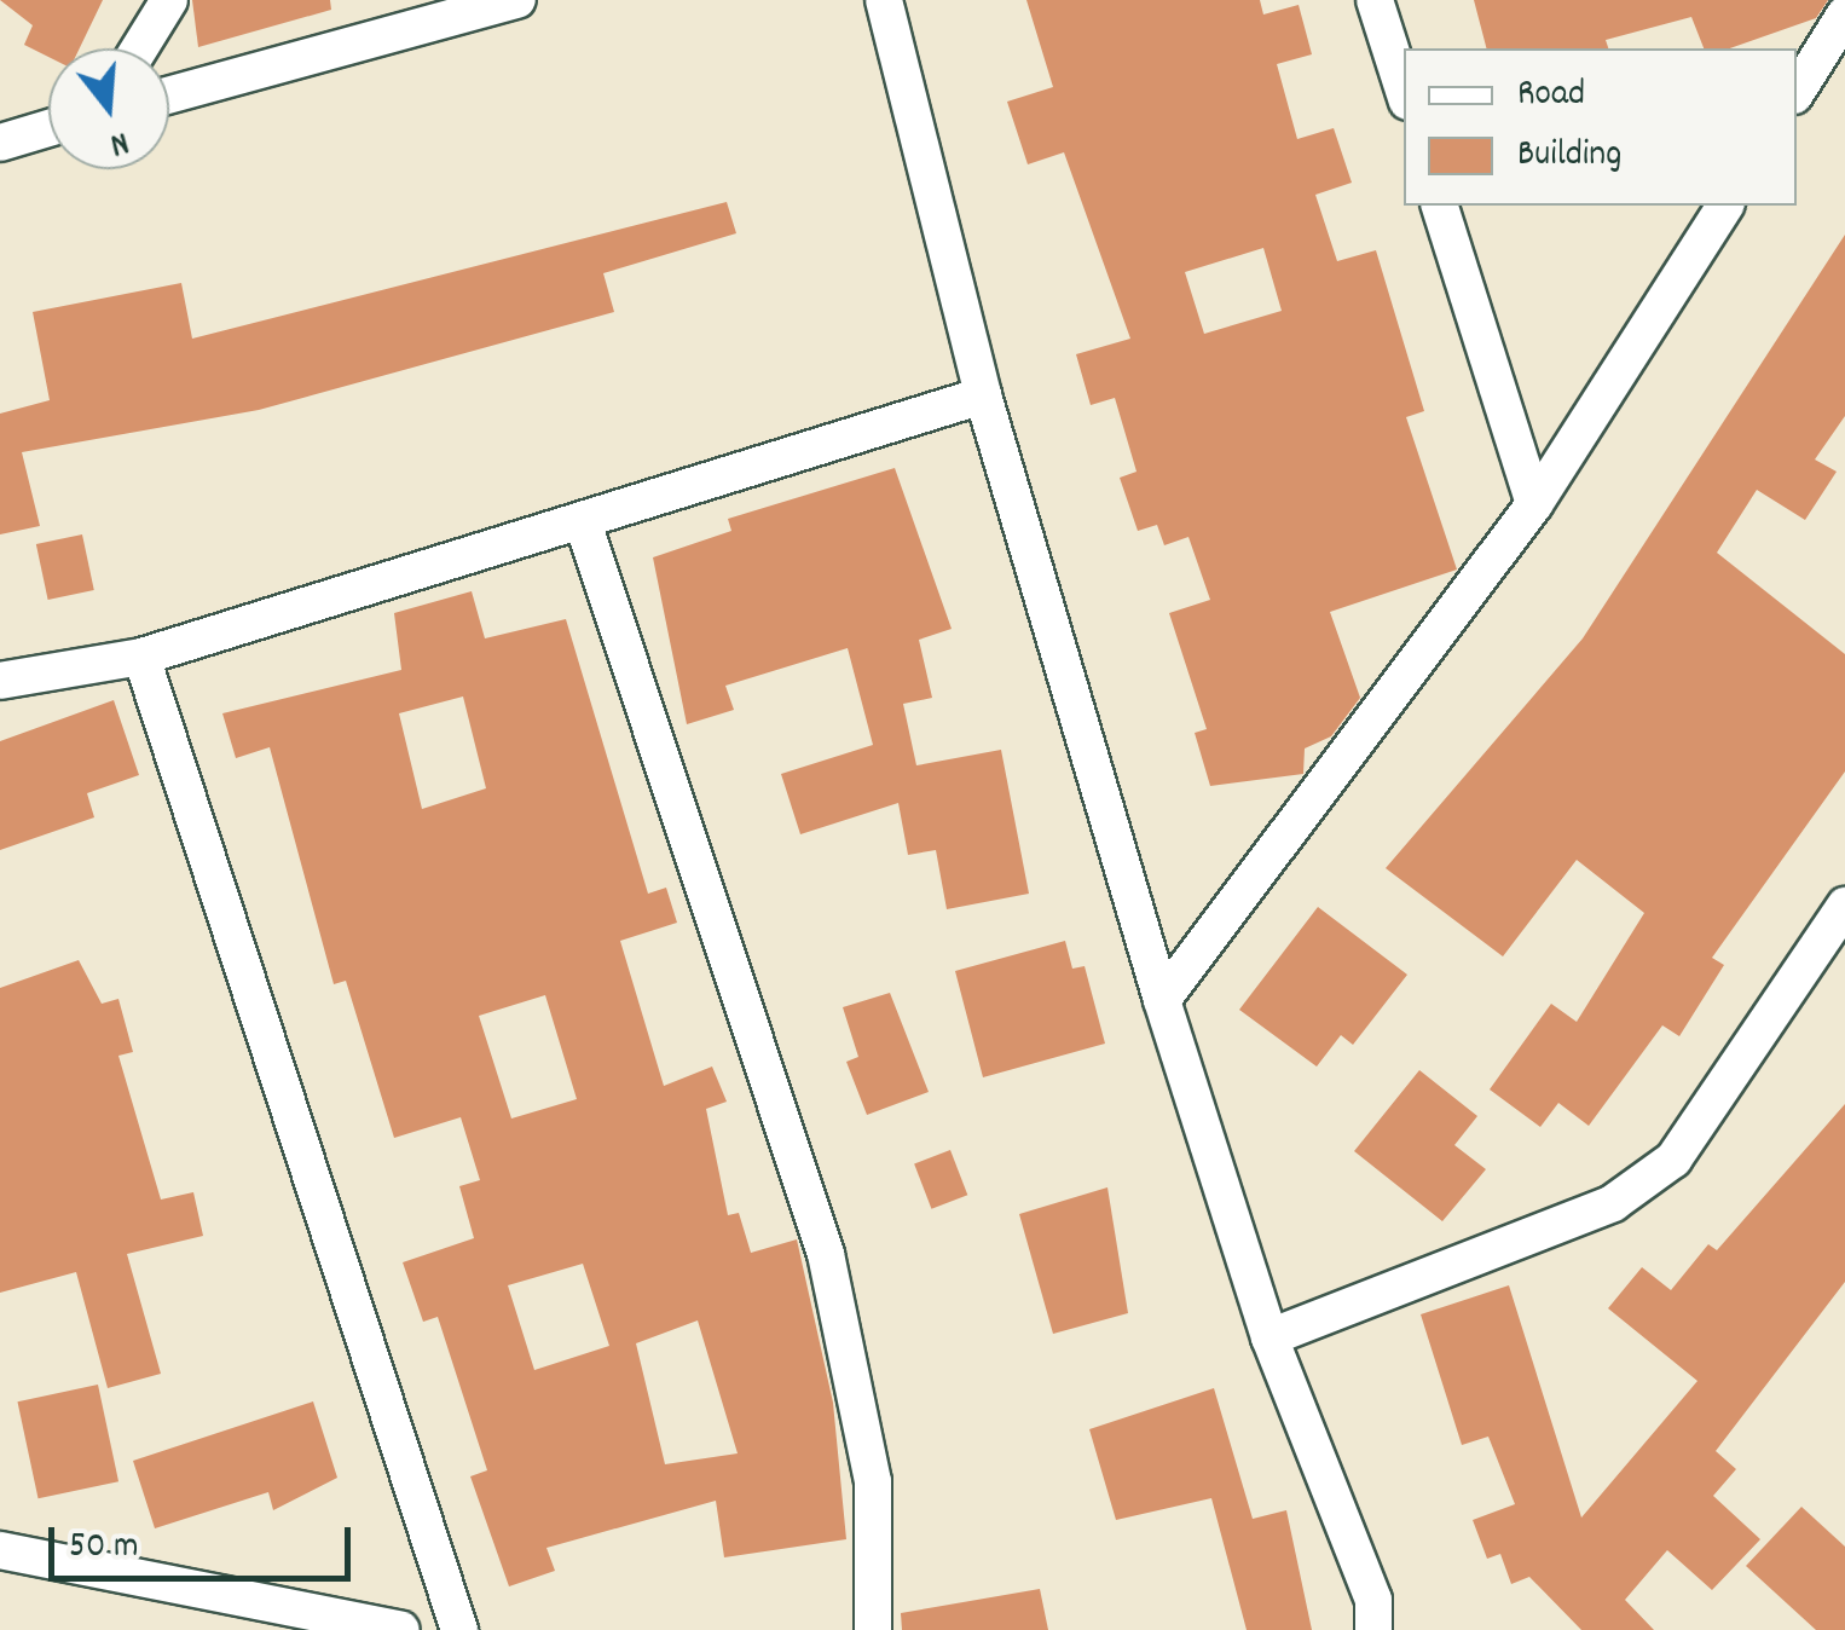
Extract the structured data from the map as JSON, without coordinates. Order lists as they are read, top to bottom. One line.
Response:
{"legend":["Road","Building"],"scale_bar":"50 m","north":"bottom"}
